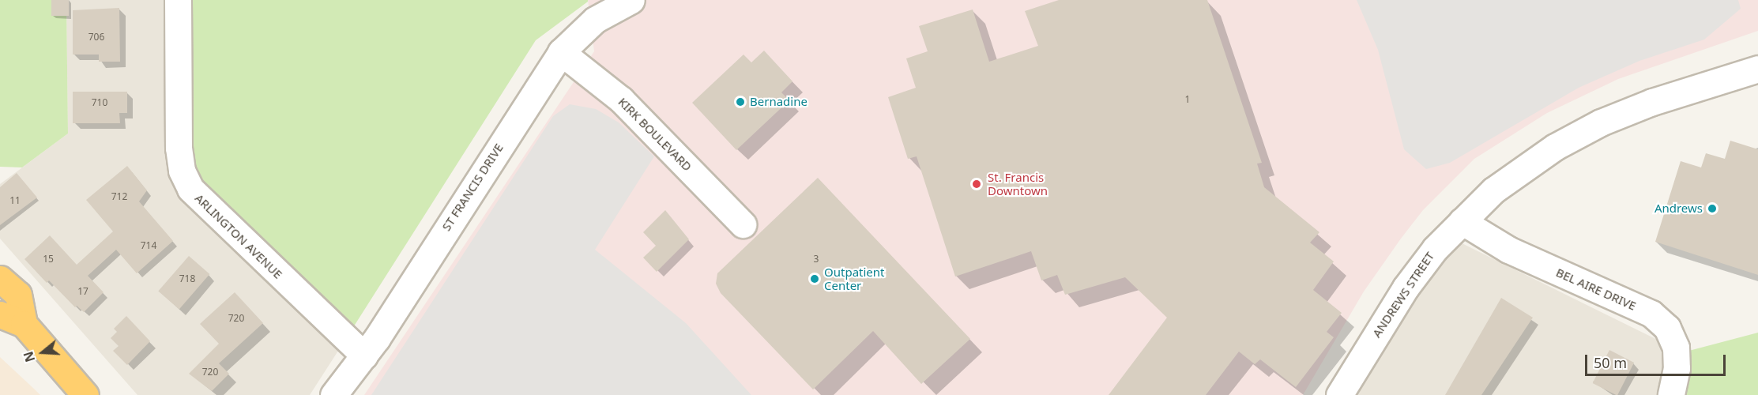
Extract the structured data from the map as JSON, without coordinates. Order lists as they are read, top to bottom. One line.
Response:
{"streets":{"street":["KIRK BOULEVARD","ST FRANCIS DRIVE","ARLINGTON AVENUE","BEL AIRE DRIVE","ANDREWS STREET"]},"crossings":[["KIRK BOULEVARD","ST FRANCIS DRIVE"],["ST FRANCIS DRIVE","ARLINGTON AVENUE"],["BEL AIRE DRIVE","ANDREWS STREET"]],"places":["Bernadine","St. Francis Downtown","Andrews","Outpatient Center"],"house_numbers":["706","1","710","712","11","714","15","3","718","17","720","720"],"scale_bar":"50 m","north":"left"}
